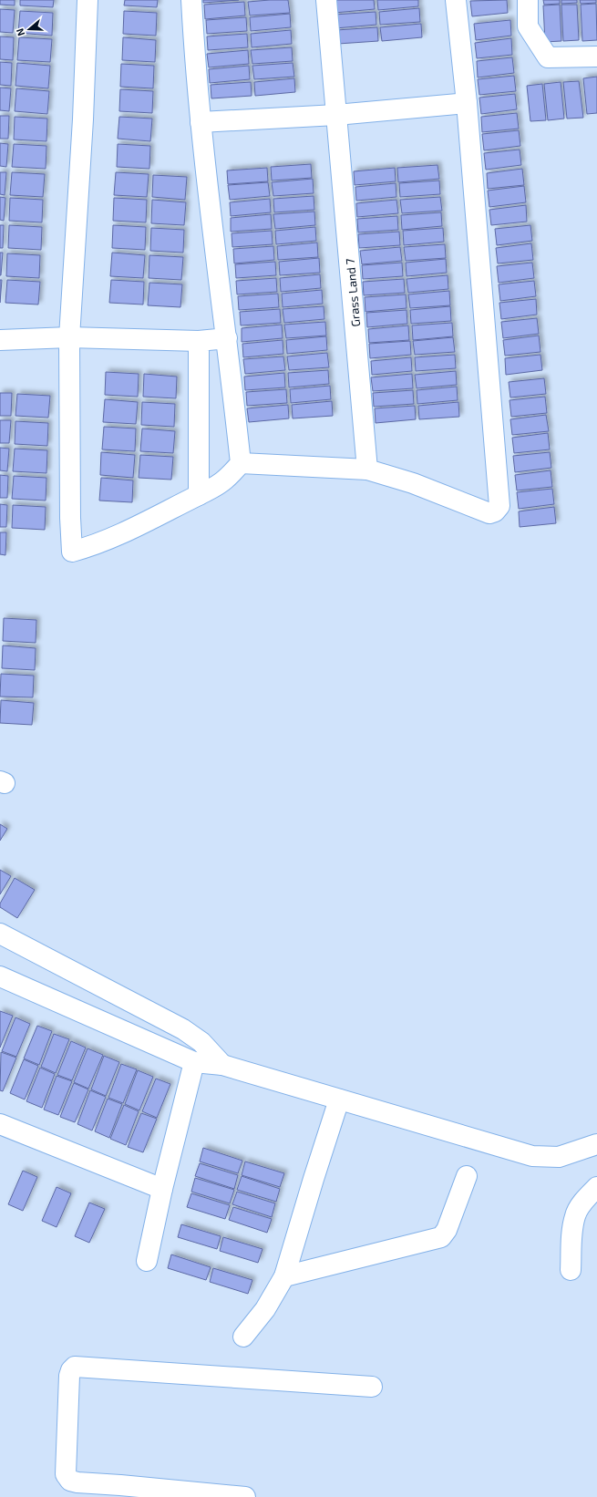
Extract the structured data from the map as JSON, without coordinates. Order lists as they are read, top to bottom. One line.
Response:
{"streets":{"street":["Grass Land 7"]},"north":"left"}
